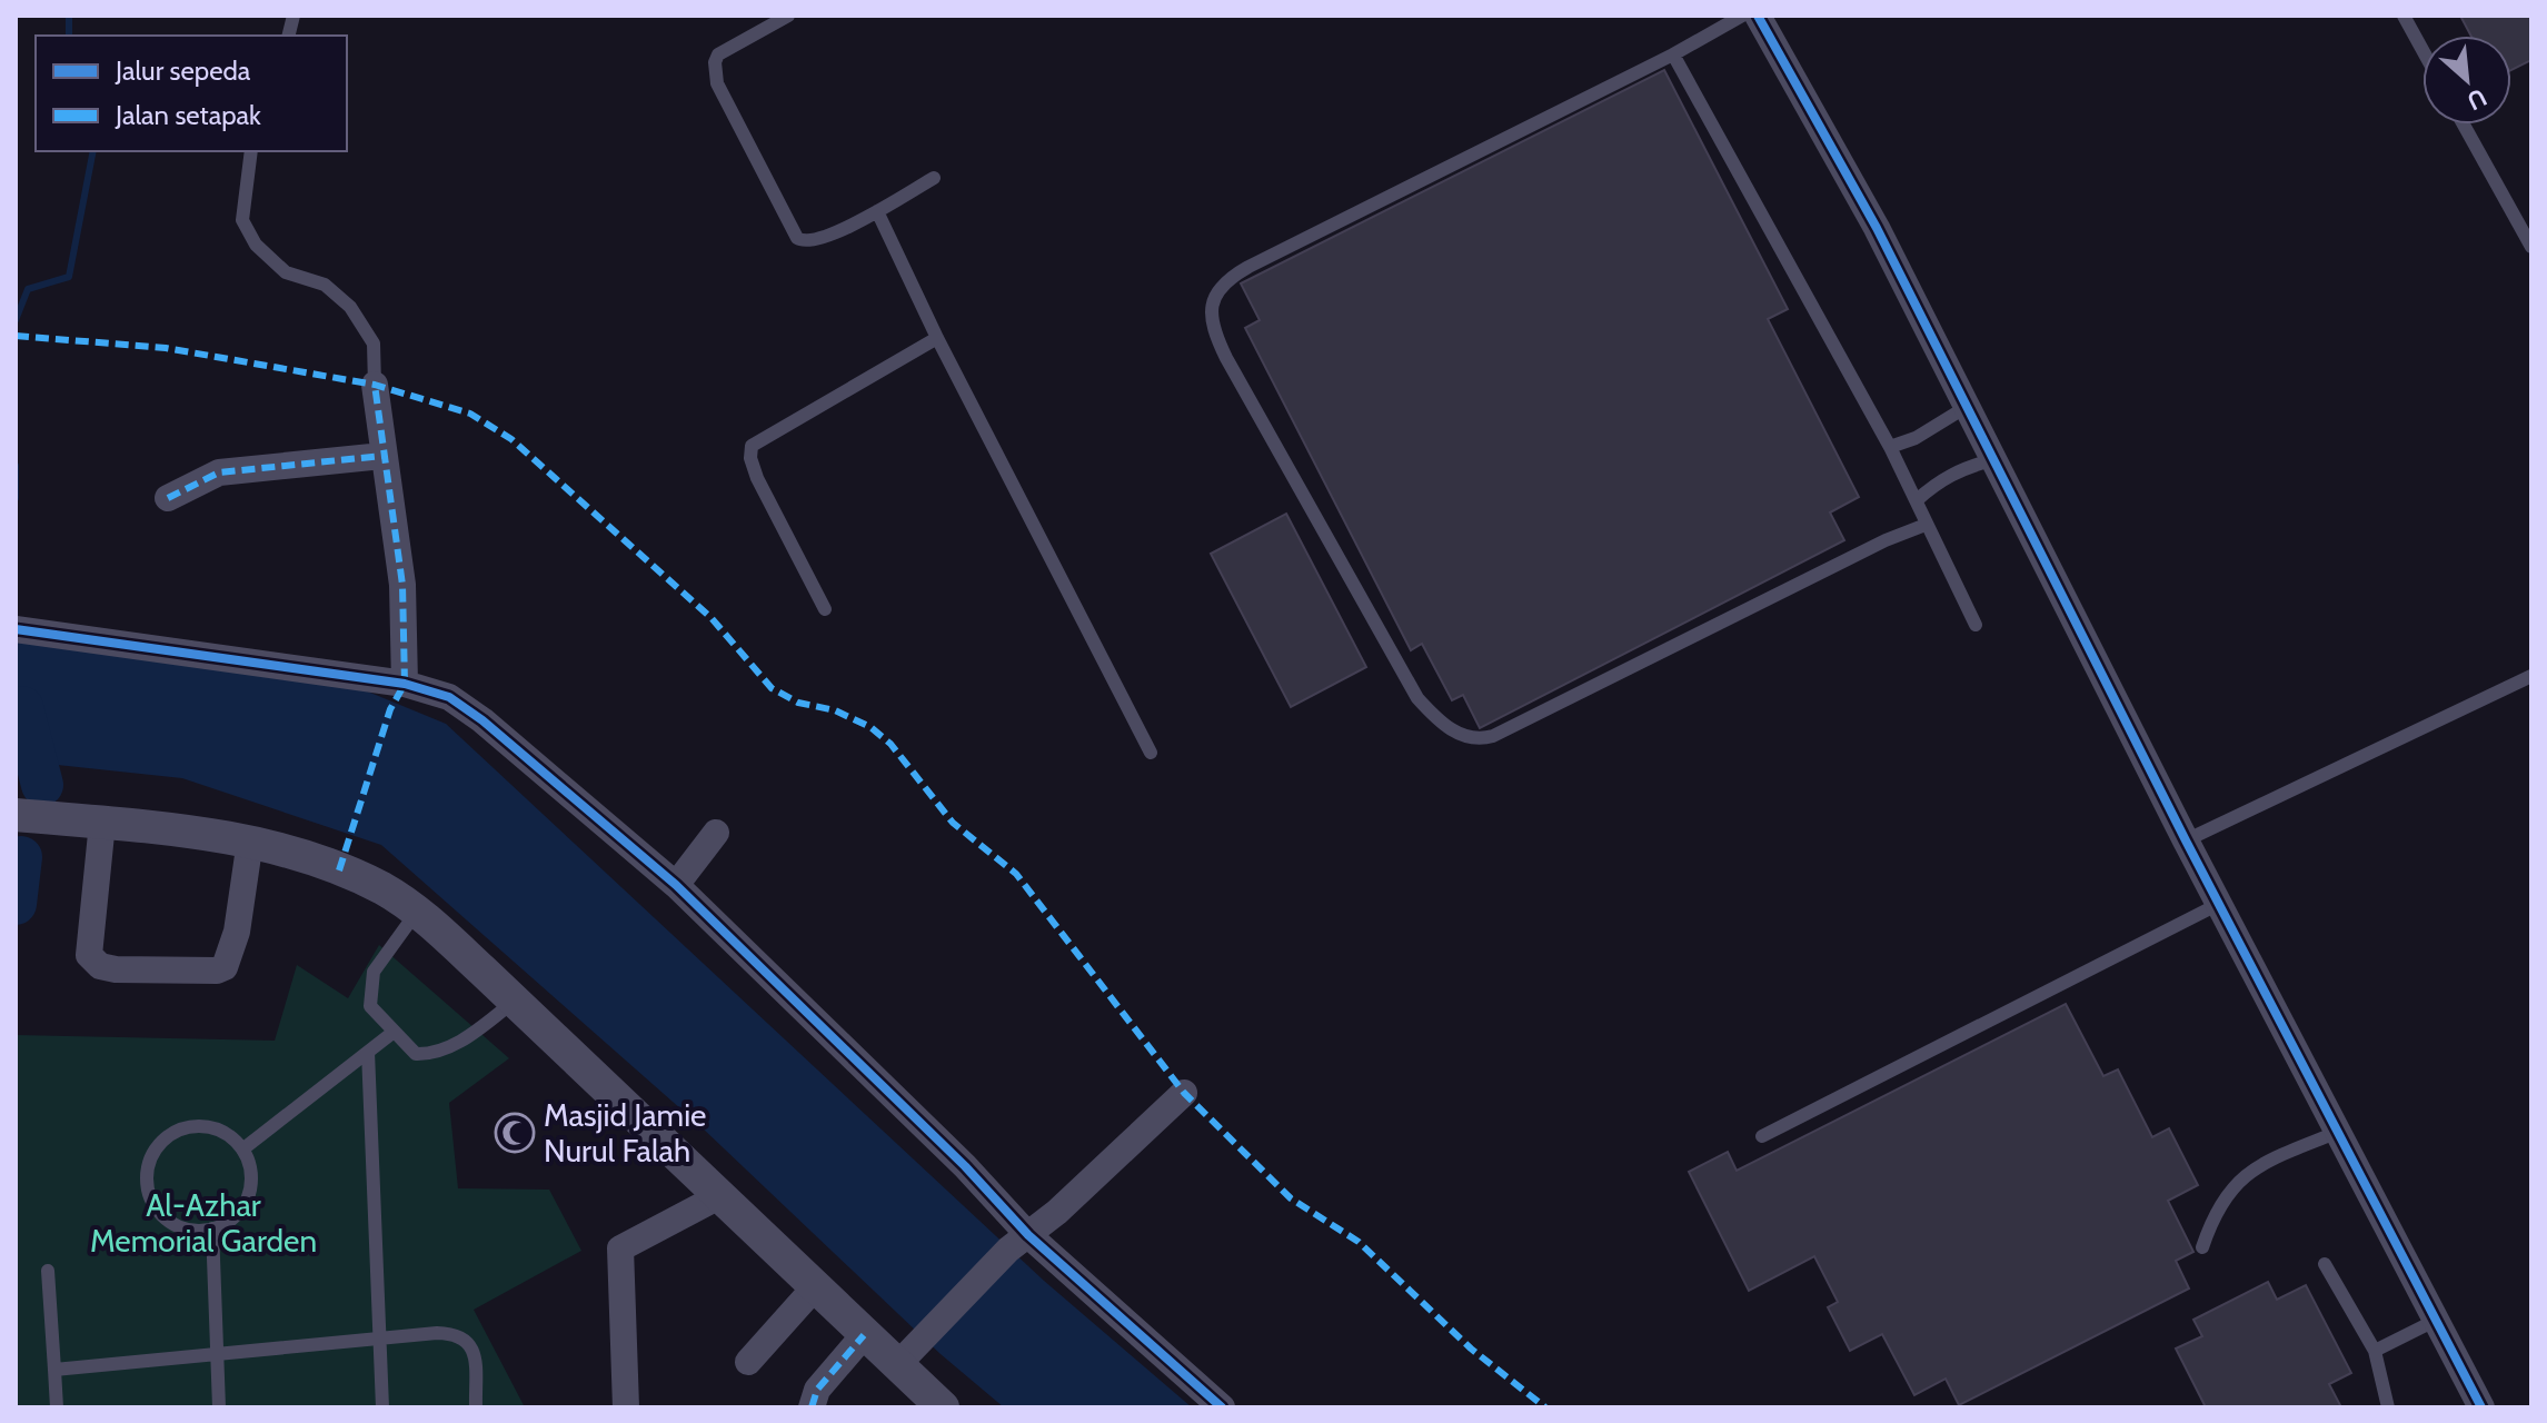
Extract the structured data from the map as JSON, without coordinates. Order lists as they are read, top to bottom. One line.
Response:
{"parks":["Al-Azhar Memorial Garden"],"places":{"mosque":["Masjid Jamie Nurul Falah"]},"legend":["Jalur sepeda","Jalan setapak"],"north":"bottom right"}
